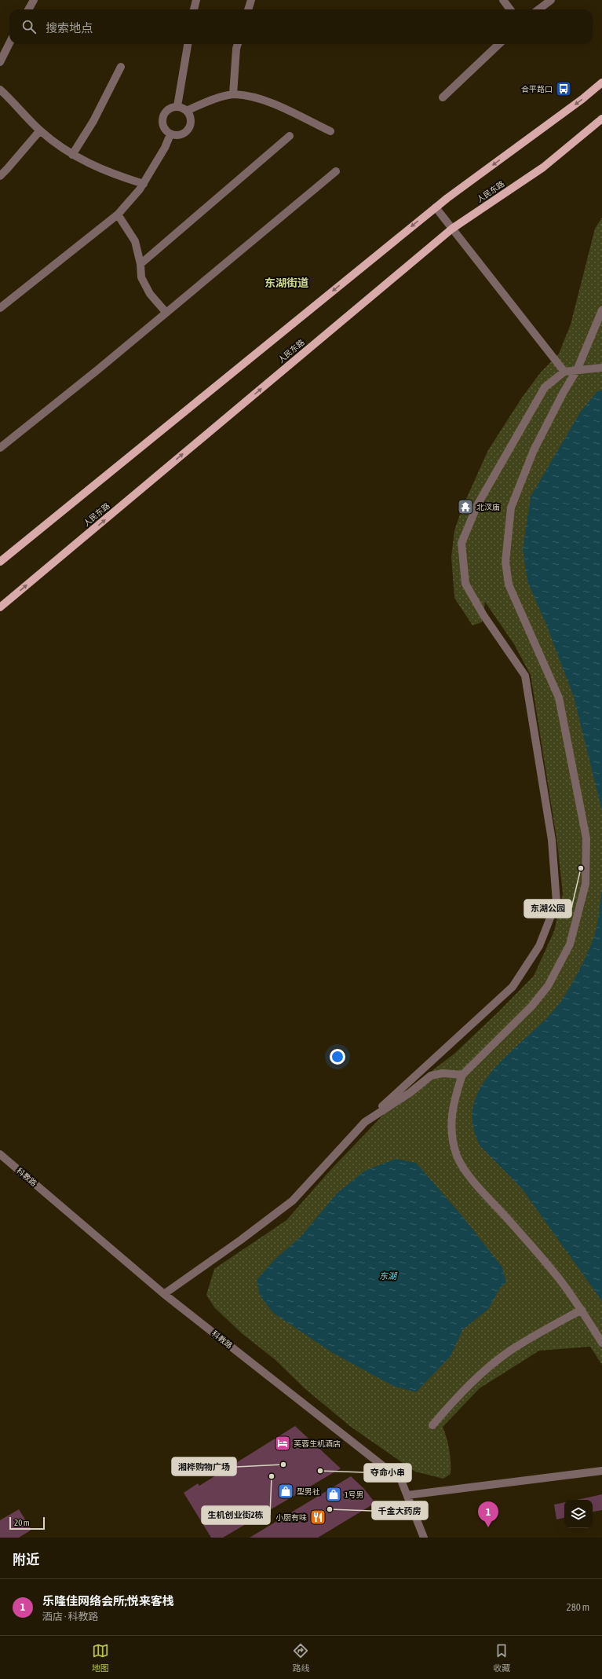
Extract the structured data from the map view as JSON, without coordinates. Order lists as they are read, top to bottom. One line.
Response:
{"streets":{"main road":["人民东路"],"street":["科教路"]},"districts":["东湖街道"],"water":["东湖"],"places":{"bus stop":["合平路口"],"temple":["北汊庙"],"other":["东湖公园","湘桦购物广场","夺命小串","生机创业街2栋","千金大药房"],"hotel":["芙蓉生机酒店"],"shop":["型男社","1号男"],"restaurant":["小厨有味"]},"scale_bar":"20 m","page":{"search":"搜索地点","pins":"1","scale":"20 m","heading":"附近","list":[{"mark":"1","name":"乐隆佳网络会所;悦来客栈","note":"酒店 · 科教路","value":"280 m"}],"nav":["地图","路线","收藏"]}}
